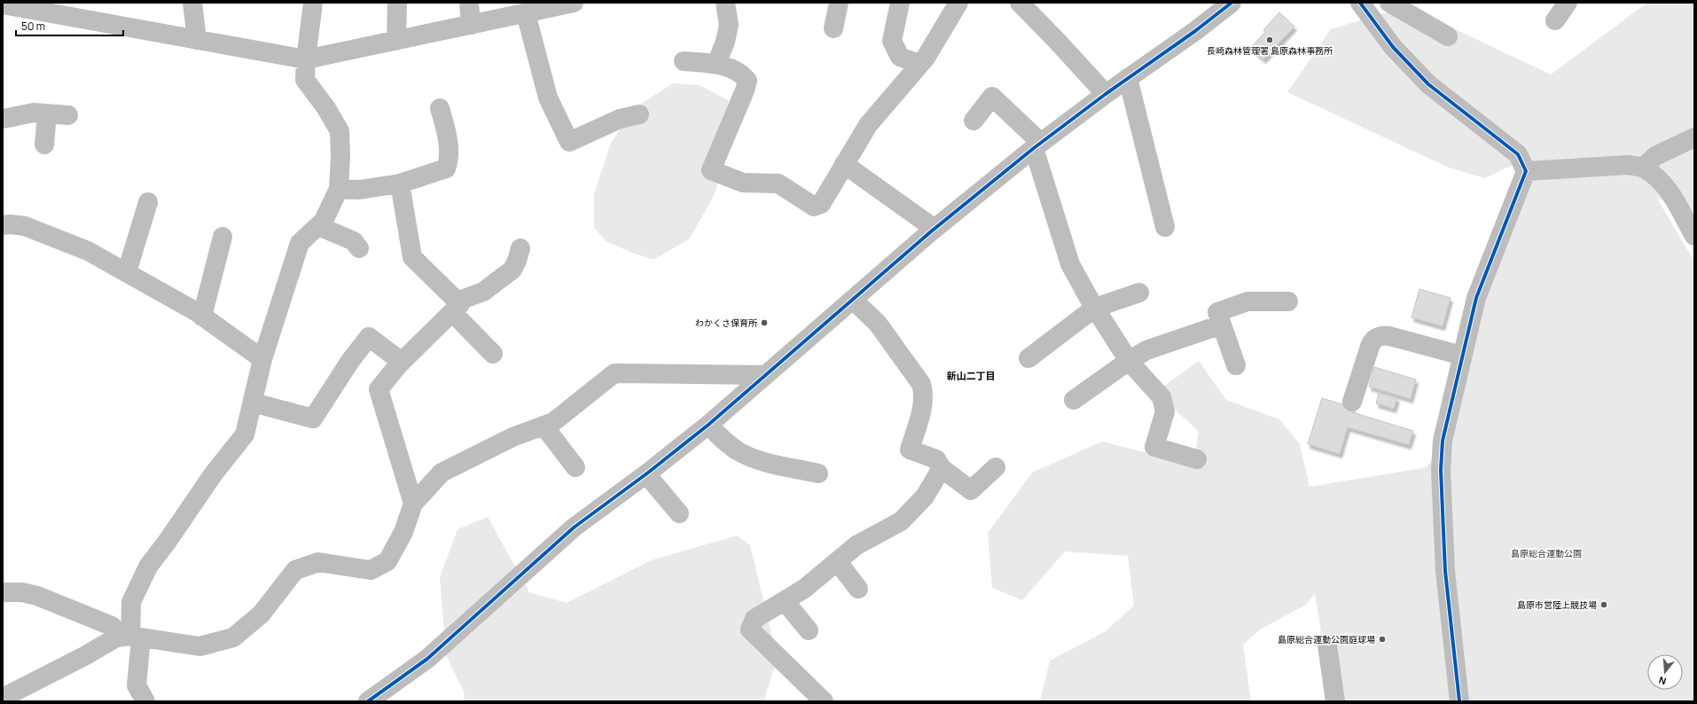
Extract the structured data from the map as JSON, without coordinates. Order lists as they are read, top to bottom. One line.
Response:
{"districts":["新山二丁目"],"parks":["島原総合運動公園"],"places":["長崎森林管理署 島原森林事務所","わかくさ保育所","島原市営陸上競技場","島原総合運動公園庭球場"],"scale_bar":"50 m","north":"bottom"}
